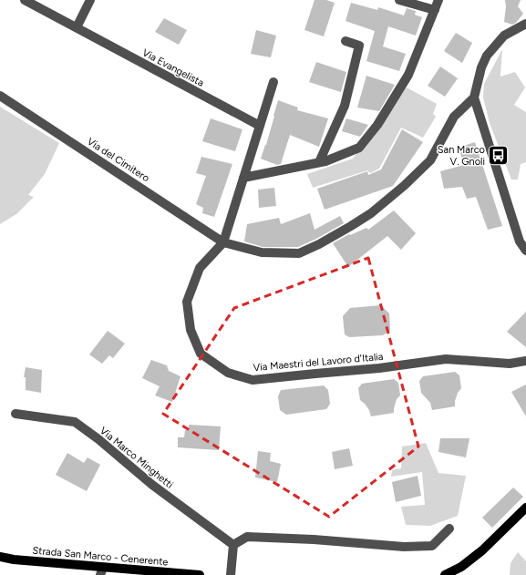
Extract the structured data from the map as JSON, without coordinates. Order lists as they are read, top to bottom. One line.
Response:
{"streets":{"main road":["Strada San Marco - Cenerente"],"street":["Via Evangelista","Via del Cimitero","Via Maestri del Lavoro d'Italia","Via Marco Minghetti"]},"crossings":[["Via del Cimitero","Via Maestri del Lavoro d'Italia"]],"places":{"bus stop":["San Marco V. Gnoli"]}}
